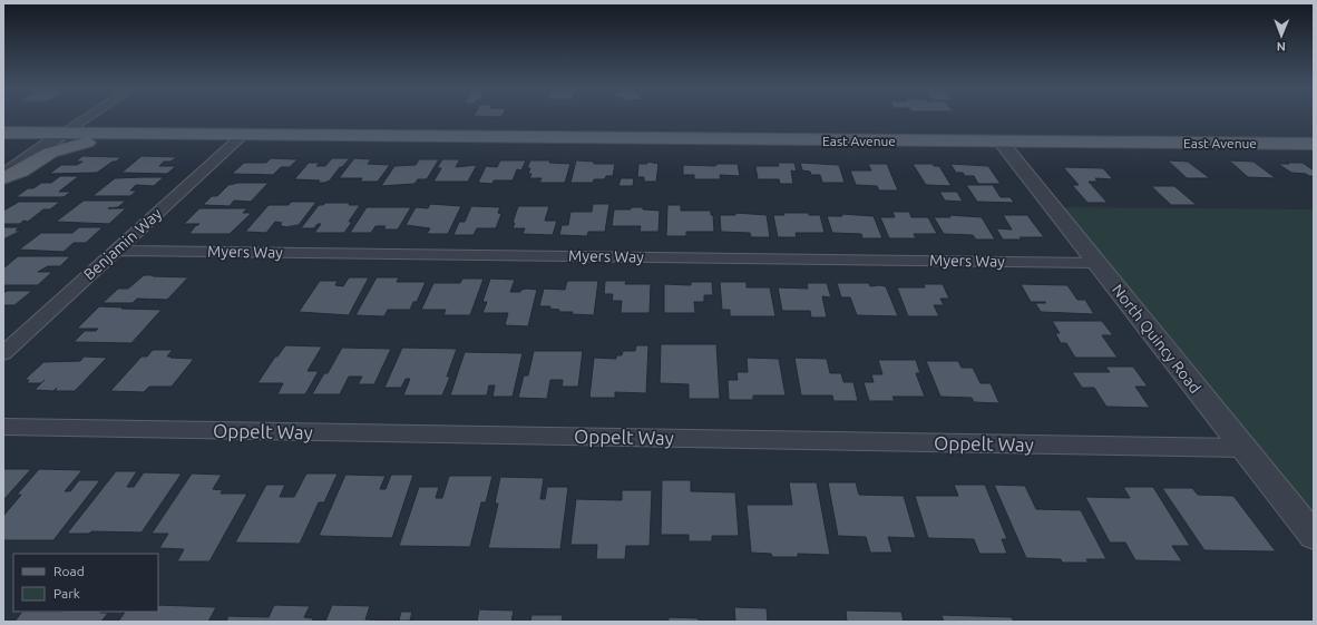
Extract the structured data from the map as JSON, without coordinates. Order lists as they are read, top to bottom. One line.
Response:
{"streets":{"main road":["East Avenue"],"street":["Benjamin Way","Myers Way","North Quincy Road","Oppelt Way"]},"crossings":[["East Avenue","Benjamin Way"],["East Avenue","North Quincy Road"],["Benjamin Way","Myers Way"],["Myers Way","North Quincy Road"],["North Quincy Road","Oppelt Way"]],"legend":["Road","Park"],"north":"bottom"}
